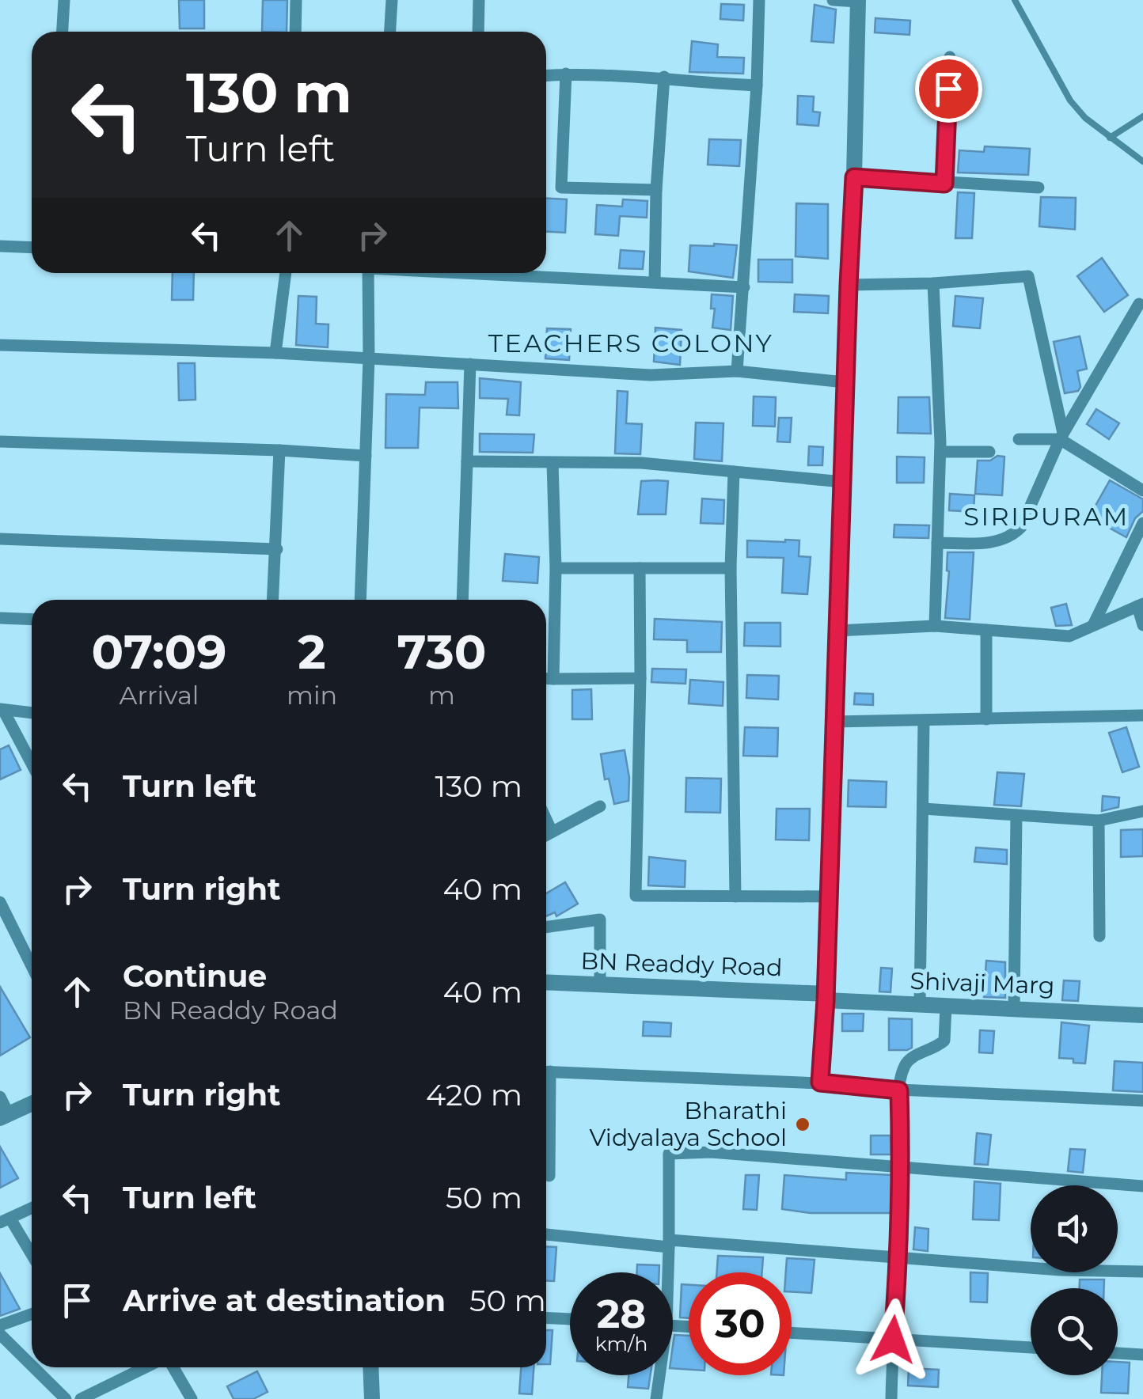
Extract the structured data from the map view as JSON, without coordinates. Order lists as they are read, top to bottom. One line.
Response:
{"streets":{"street":["BN Readdy Road","Shivaji Marg"]},"crossings":[["BN Readdy Road","Shivaji Marg"]],"districts":["TEACHERS COLONY","SIRIPURAM"],"places":["Bharathi Vidyalaya School"],"page":{"turn":["130 m","Turn left"],"eta":["07:09","Arrival","2","min","730","m"],"list":[{"name":"Turn left","value":"130 m"},{"name":"Turn right","value":"40 m"},{"name":"Continue","note":"BN Readdy Road","value":"40 m"},{"name":"Turn right","value":"420 m"},{"name":"Turn left","value":"50 m"},{"name":"Arrive at destination","value":"50 m"}],"speed":"28 km/h","limit":"30"}}
